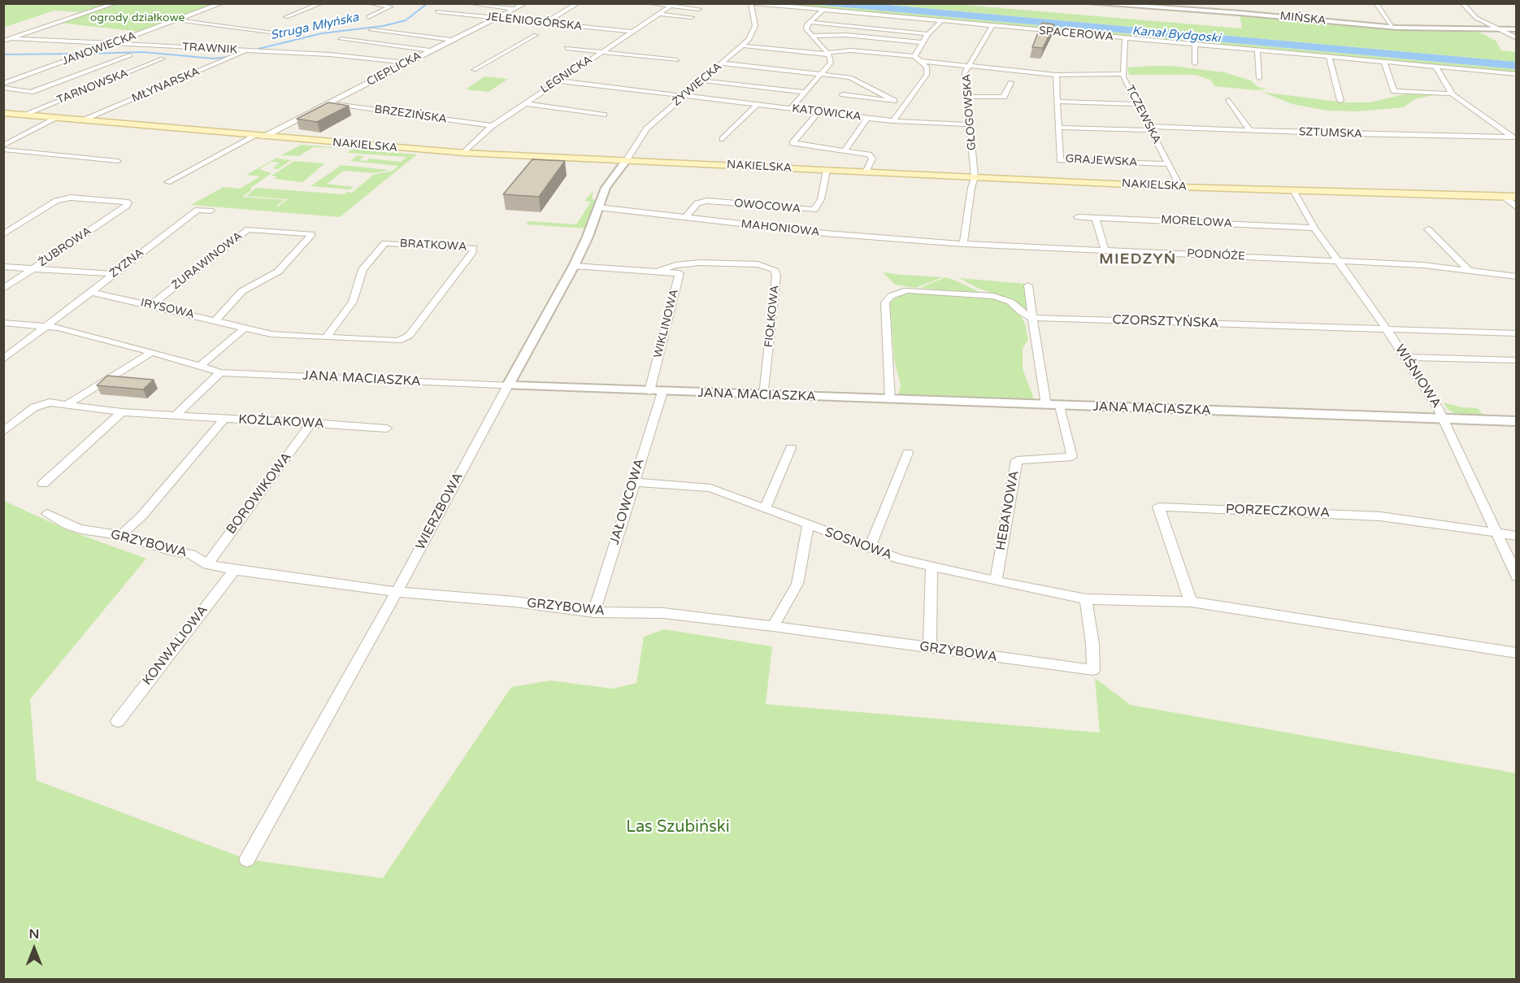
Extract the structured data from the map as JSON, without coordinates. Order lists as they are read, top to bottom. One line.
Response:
{"streets":{"main road":["NAKIELSKA"],"street":["MIŃSKA","JELENIOGÓRSKA","SPACEROWA","JANOWIECKA","TRAWNIK","CIEPLICKA","LEGNICKA","ŻYWIECKA","MŁYNARSKA","TARNOWSKA","GŁOGOWSKA","KATOWICKA","BRZEZIŃSKA","TCZEWSKA","SZTUMSKA","GRAJEWSKA","OWOCOWA","MORELOWA","MAHONIOWA","BRATKOWA","ŻUBROWA","PODNÓŻE","ŻURAWINOWA","ŻYZNA","IRYSOWA","FIOŁKOWA","CZORSZTYŃSKA","WIKLINOWA","WIŚNIOWA","JANA MACIASZKA","KOŹLAKOWA","BOROWIKOWA","JAŁOWCOWA","HEBANOWA","WIERZBOWA","PORZECZKOWA","GRZYBOWA","SOSNOWA","KONWALIOWA"]},"crossings":[["JELENIOGÓRSKA","CIEPLICKA"],["JELENIOGÓRSKA","LEGNICKA"],["SPACEROWA","ŻYWIECKA"],["SPACEROWA","GŁOGOWSKA"],["SPACEROWA","TCZEWSKA"],["JANOWIECKA","TRAWNIK"],["TRAWNIK","CIEPLICKA"],["TRAWNIK","MŁYNARSKA"],["CIEPLICKA","BRZEZIŃSKA"],["CIEPLICKA","NAKIELSKA"],["LEGNICKA","KATOWICKA"],["LEGNICKA","BRZEZIŃSKA"],["LEGNICKA","NAKIELSKA"],["ŻYWIECKA","KATOWICKA"],["ŻYWIECKA","NAKIELSKA"],["ŻYWIECKA","WIERZBOWA"],["MŁYNARSKA","NAKIELSKA"],["TARNOWSKA","NAKIELSKA"],["GŁOGOWSKA","KATOWICKA"],["GŁOGOWSKA","NAKIELSKA"],["GŁOGOWSKA","MAHONIOWA"],["GŁOGOWSKA","PODNÓŻE"],["TCZEWSKA","SZTUMSKA"],["TCZEWSKA","NAKIELSKA"],["TCZEWSKA","GRAJEWSKA"],["SZTUMSKA","GRAJEWSKA"],["NAKIELSKA","OWOCOWA"],["NAKIELSKA","WIŚNIOWA"],["NAKIELSKA","WIERZBOWA"],["OWOCOWA","MAHONIOWA"],["MORELOWA","WIŚNIOWA"],["MAHONIOWA","PODNÓŻE"],["MAHONIOWA","WIERZBOWA"],["BRATKOWA","IRYSOWA"],["PODNÓŻE","WIŚNIOWA"],["ŻURAWINOWA","IRYSOWA"],["ŻYZNA","IRYSOWA"],["ŻYZNA","JANA MACIASZKA"],["FIOŁKOWA","WIKLINOWA"],["FIOŁKOWA","JANA MACIASZKA"],["CZORSZTYŃSKA","WIŚNIOWA"],["WIKLINOWA","JANA MACIASZKA"],["WIKLINOWA","WIERZBOWA"],["WIŚNIOWA","JANA MACIASZKA"],["WIŚNIOWA","PORZECZKOWA"],["JANA MACIASZKA","JAŁOWCOWA"],["JANA MACIASZKA","HEBANOWA"],["JANA MACIASZKA","WIERZBOWA"],["KOŹLAKOWA","BOROWIKOWA"],["BOROWIKOWA","GRZYBOWA"],["JAŁOWCOWA","GRZYBOWA"],["JAŁOWCOWA","SOSNOWA"],["HEBANOWA","SOSNOWA"],["WIERZBOWA","GRZYBOWA"],["GRZYBOWA","SOSNOWA"],["GRZYBOWA","KONWALIOWA"]],"districts":["MIEDZYŃ"],"water":["Struga Młyńska","Kanał Bydgoski"],"parks":["ogrody działkowe","Las Szubiński"],"north":"top"}
